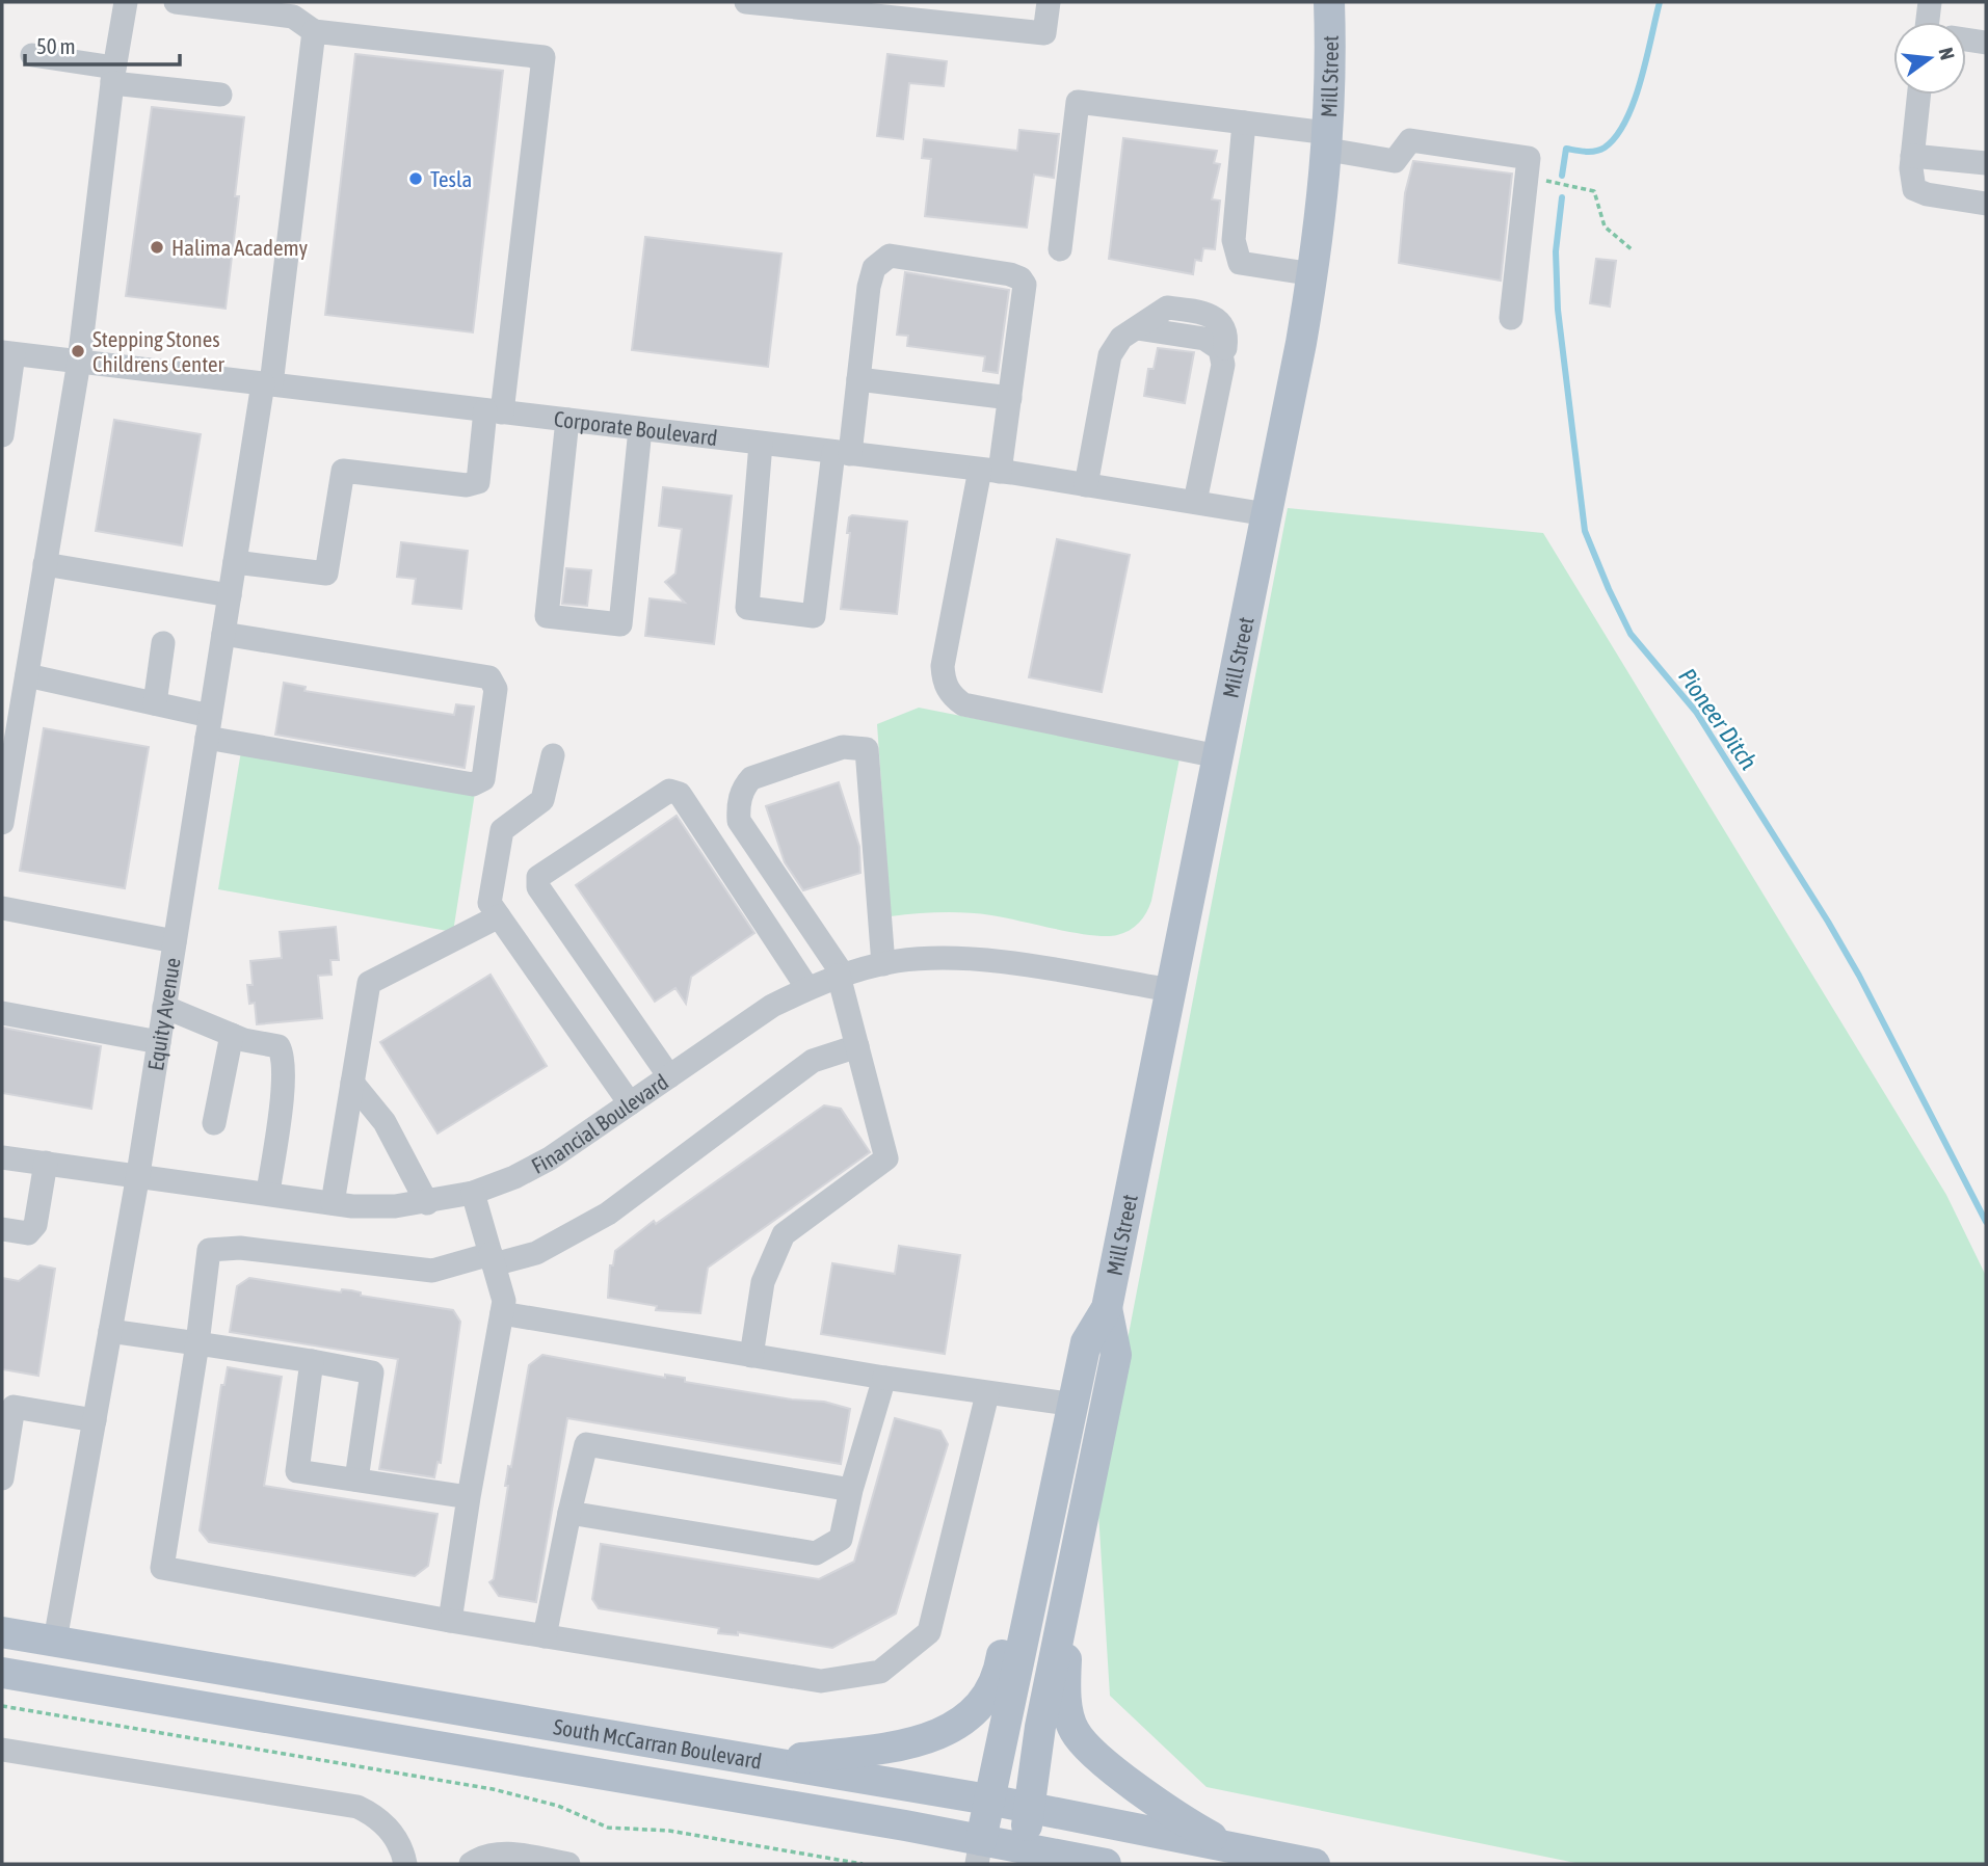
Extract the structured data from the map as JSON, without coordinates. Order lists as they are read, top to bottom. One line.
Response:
{"streets":{"main road":["Mill Street","South McCarran Boulevard"],"street":["Corporate Boulevard","Equity Avenue","Financial Boulevard"]},"crossings":[["Mill Street","Corporate Boulevard"],["Mill Street","Financial Boulevard"],["Mill Street","South McCarran Boulevard"],["Corporate Boulevard","Equity Avenue"],["Equity Avenue","Financial Boulevard"],["Equity Avenue","South McCarran Boulevard"]],"water":["Pioneer Ditch"],"places":["Tesla","Halima Academy","Stepping Stones Childrens Center"],"scale_bar":"50 m","north":"right"}
